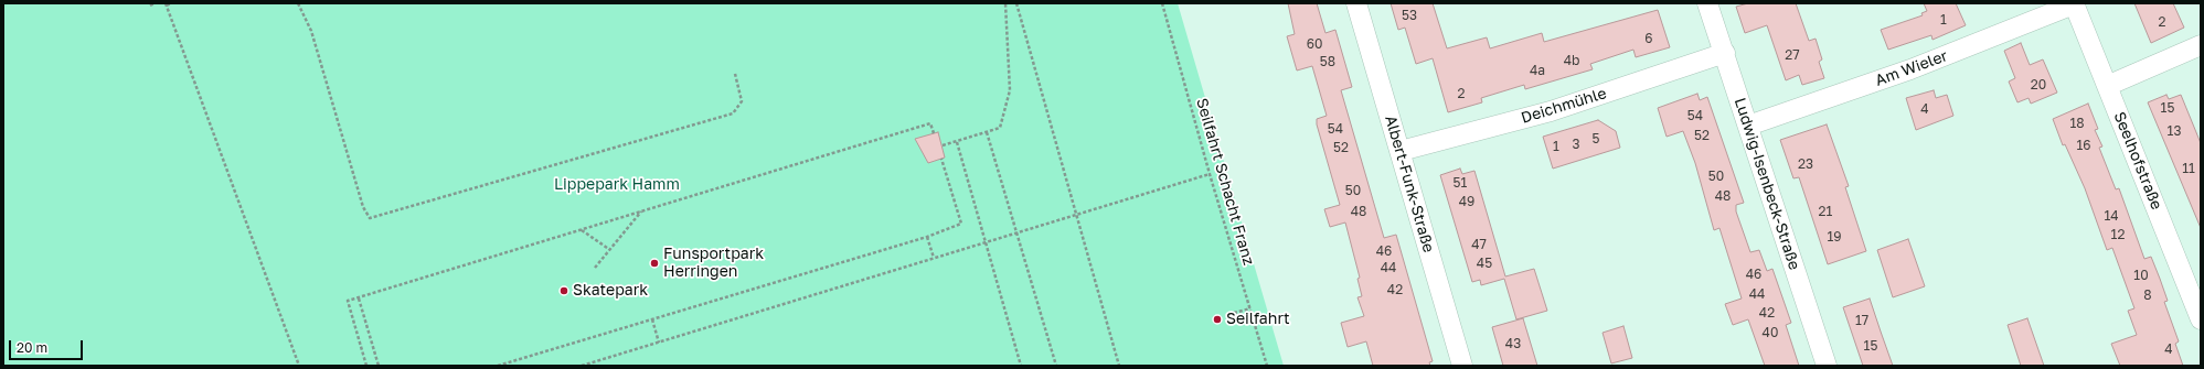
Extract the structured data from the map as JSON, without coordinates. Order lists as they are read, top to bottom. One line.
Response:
{"streets":{"street":["Am Wieler","Deichmühle","Seelhofstraße","Albert-Funk-Straße","Ludwig-Isenbeck-Straße"],"path":["Seilfahrt Schacht Franz"]},"crossings":[["Am Wieler","Seelhofstraße"],["Am Wieler","Ludwig-Isenbeck-Straße"],["Deichmühle","Albert-Funk-Straße"],["Deichmühle","Ludwig-Isenbeck-Straße"]],"parks":["Lippepark Hamm"],"places":["Funsportpark Herringen","Skatepark","Seilfahrt"],"house_numbers":["53","1","2","6","60","27","4b","58","4a","20","2","15","4","54","18","54","13","52","5","3","16","1","52","23","11","50","51","50","48","49","48","21","14","12","19","47","46","45","44","46","10","42","44","8","42","17","40","43","15","4"],"scale_bar":"20 m"}
